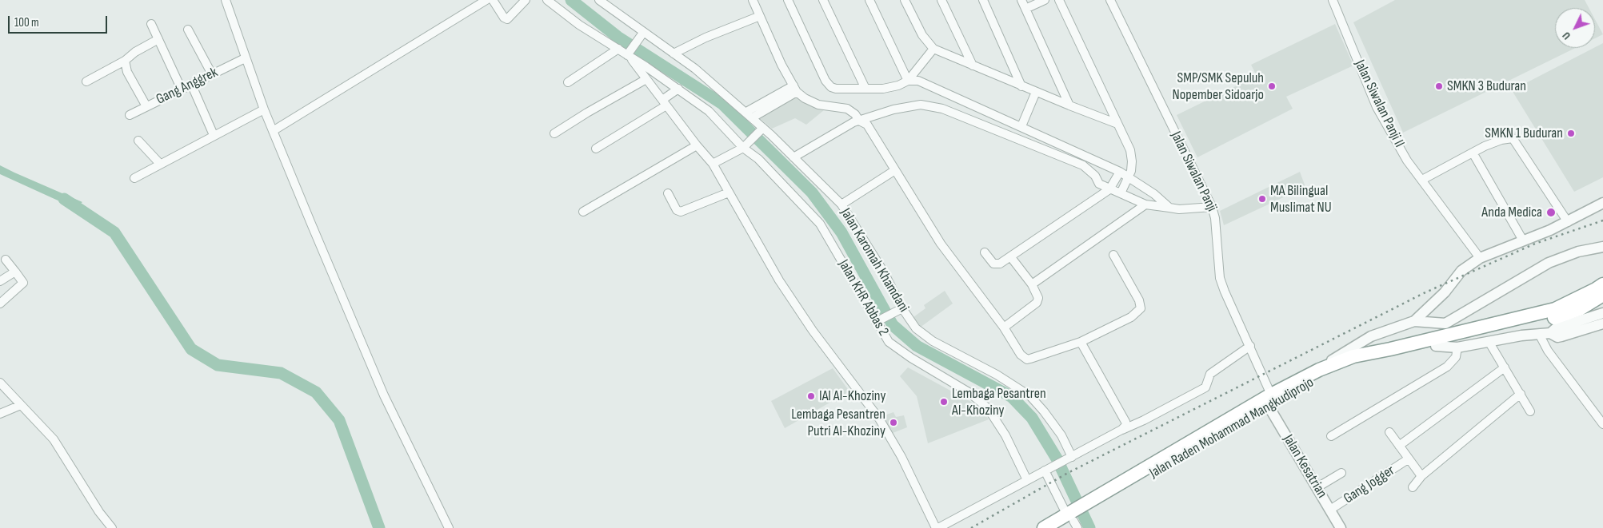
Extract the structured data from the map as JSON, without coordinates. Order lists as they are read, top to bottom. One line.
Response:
{"streets":{"highway":["Jalan Raden Mohammad Mangkudiprojo"],"street":["Gang Anggrek","Jalan Siwalan Panji II","Jalan Siwalan Panji","Jalan Karomah Khamdani","Jalan KHR Abbas 2","Jalan Kesatrian","Gang Jogger"]},"crossings":[["Jalan Siwalan Panji II","Jalan Raden Mohammad Mangkudiprojo"],["Jalan Siwalan Panji","Jalan Raden Mohammad Mangkudiprojo"],["Jalan Siwalan Panji","Jalan Kesatrian"],["Jalan Raden Mohammad Mangkudiprojo","Jalan Kesatrian"],["Jalan Kesatrian","Gang Jogger"]],"places":["SMP/SMK Sepuluh Nopember Sidoarjo","SMKN 3 Buduran","SMKN 1 Buduran","MA Bilingual Muslimat NU","Anda Medica","IAI Al-Khoziny","Lembaga Pesantren Al-Khoziny","Lembaga Pesantren Putri Al-Khoziny"],"scale_bar":"100 m","north":"bottom left"}
